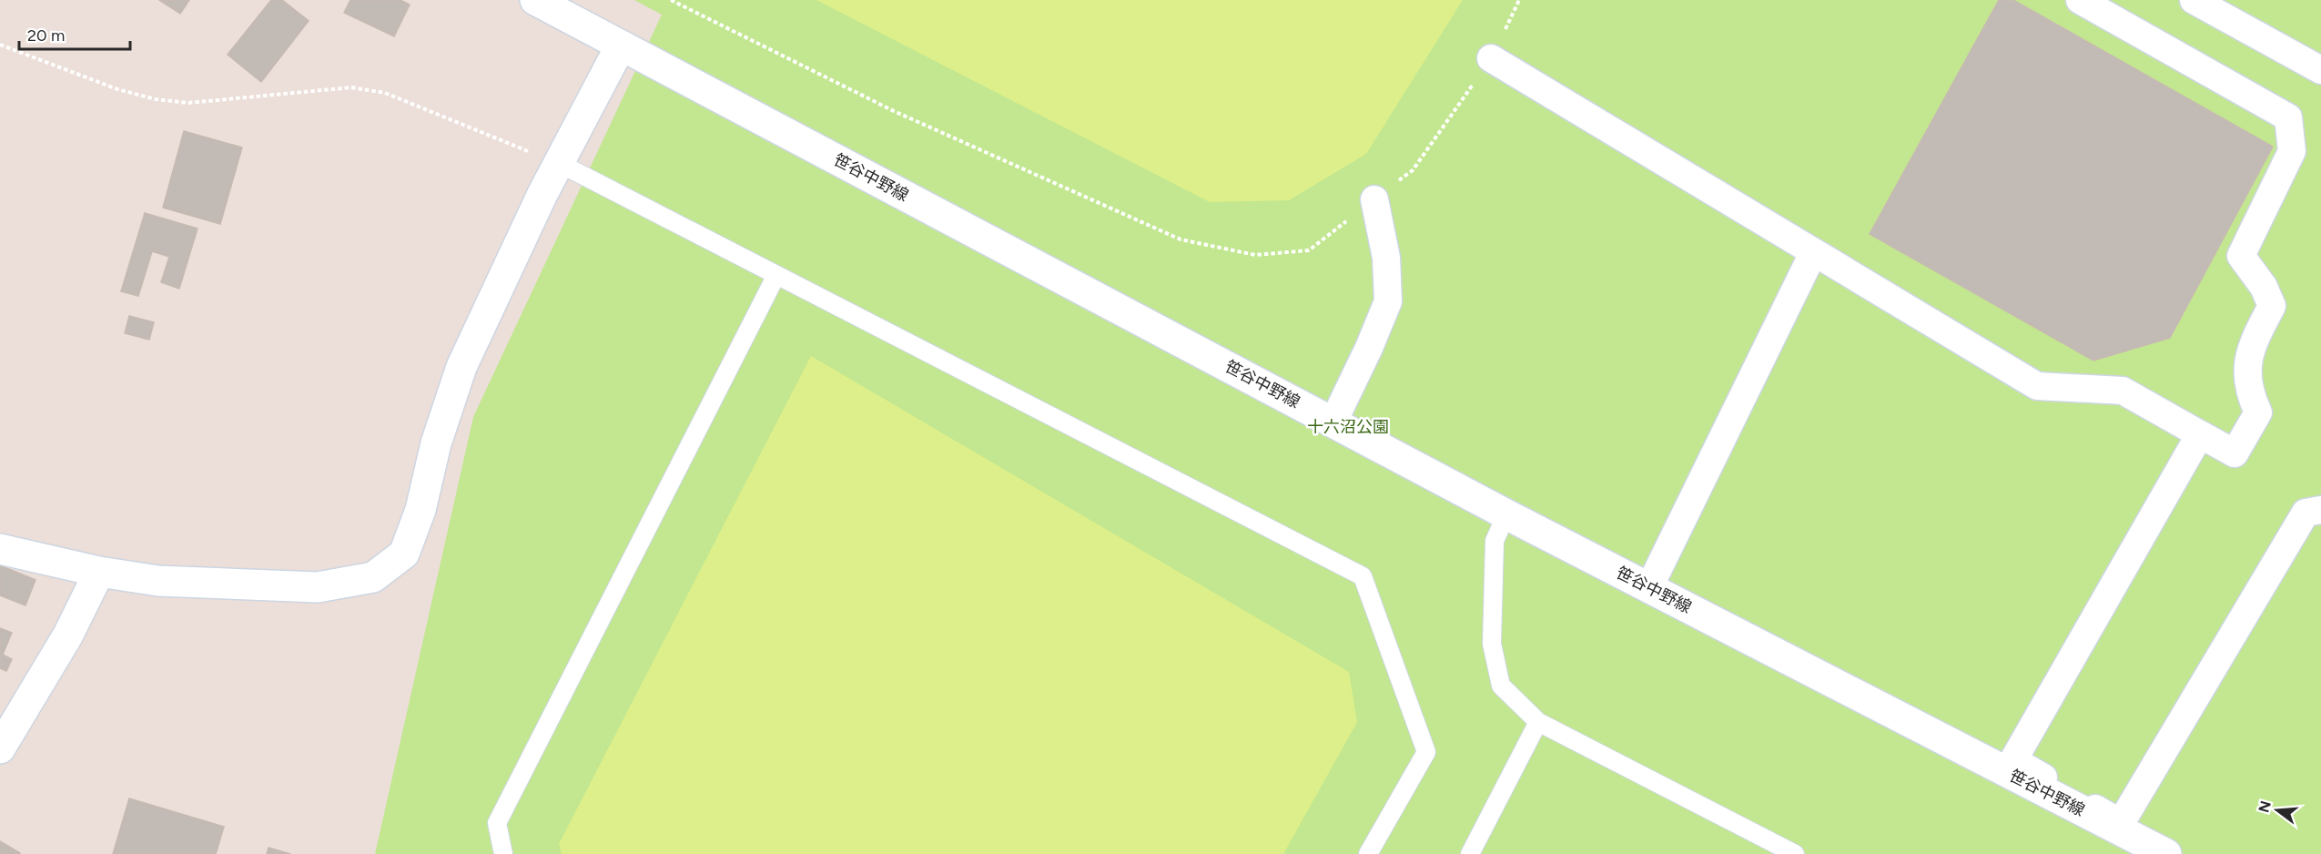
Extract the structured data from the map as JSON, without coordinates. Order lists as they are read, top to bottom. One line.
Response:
{"streets":{"street":["笹谷中野線"]},"parks":["十六沼公園"],"scale_bar":"20 m","north":"left"}
